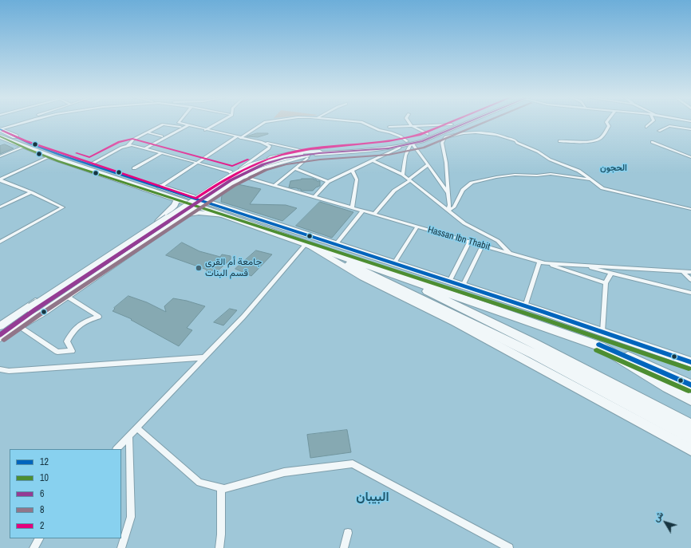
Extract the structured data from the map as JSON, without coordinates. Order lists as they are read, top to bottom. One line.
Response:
{"streets":{"street":["Hassan Ibn Thabit"]},"districts":["الحجون","البيبان"],"places":["جامعة أم القرى قسم البنات"],"lines":["transit line 6","transit line 8","transit line 2","transit line 12","transit line 10"],"legend":["12","10","6","8","2"],"north":"top left"}
